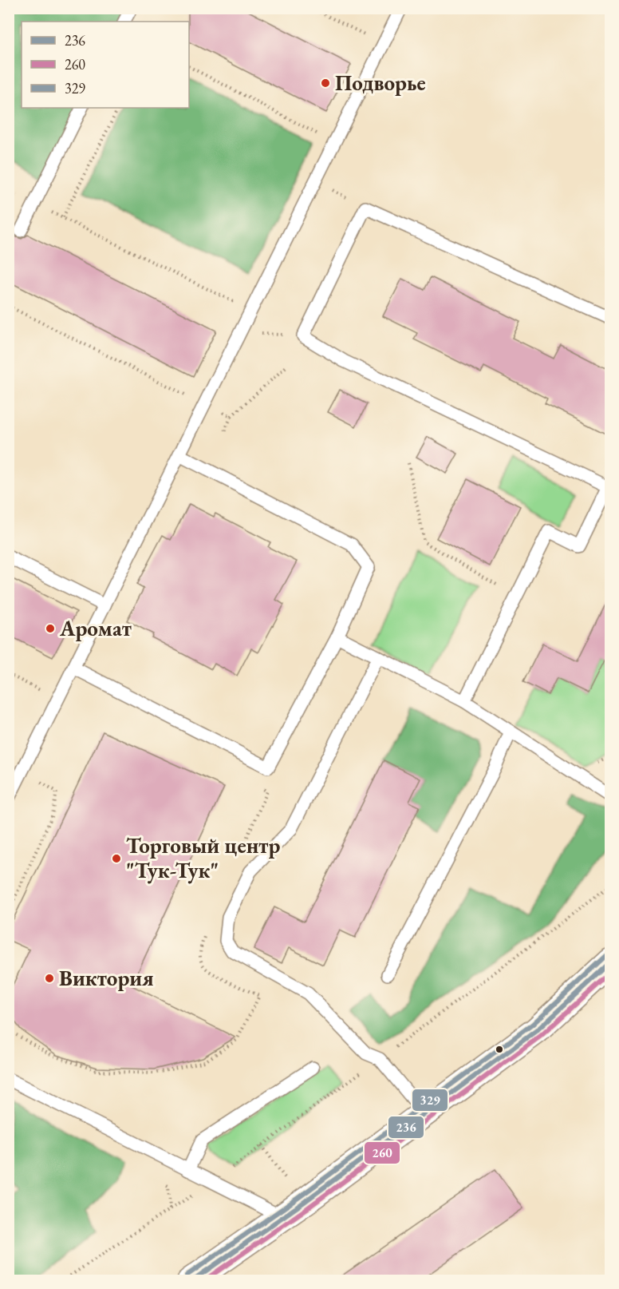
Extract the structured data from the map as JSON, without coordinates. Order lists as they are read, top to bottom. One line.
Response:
{"places":["Подворье","Аромат","Торговый центр \"Тук-Тук\"","Виктория"],"lines":["transit line 329","transit line 236","transit line 260"],"legend":["236","260","329"]}
